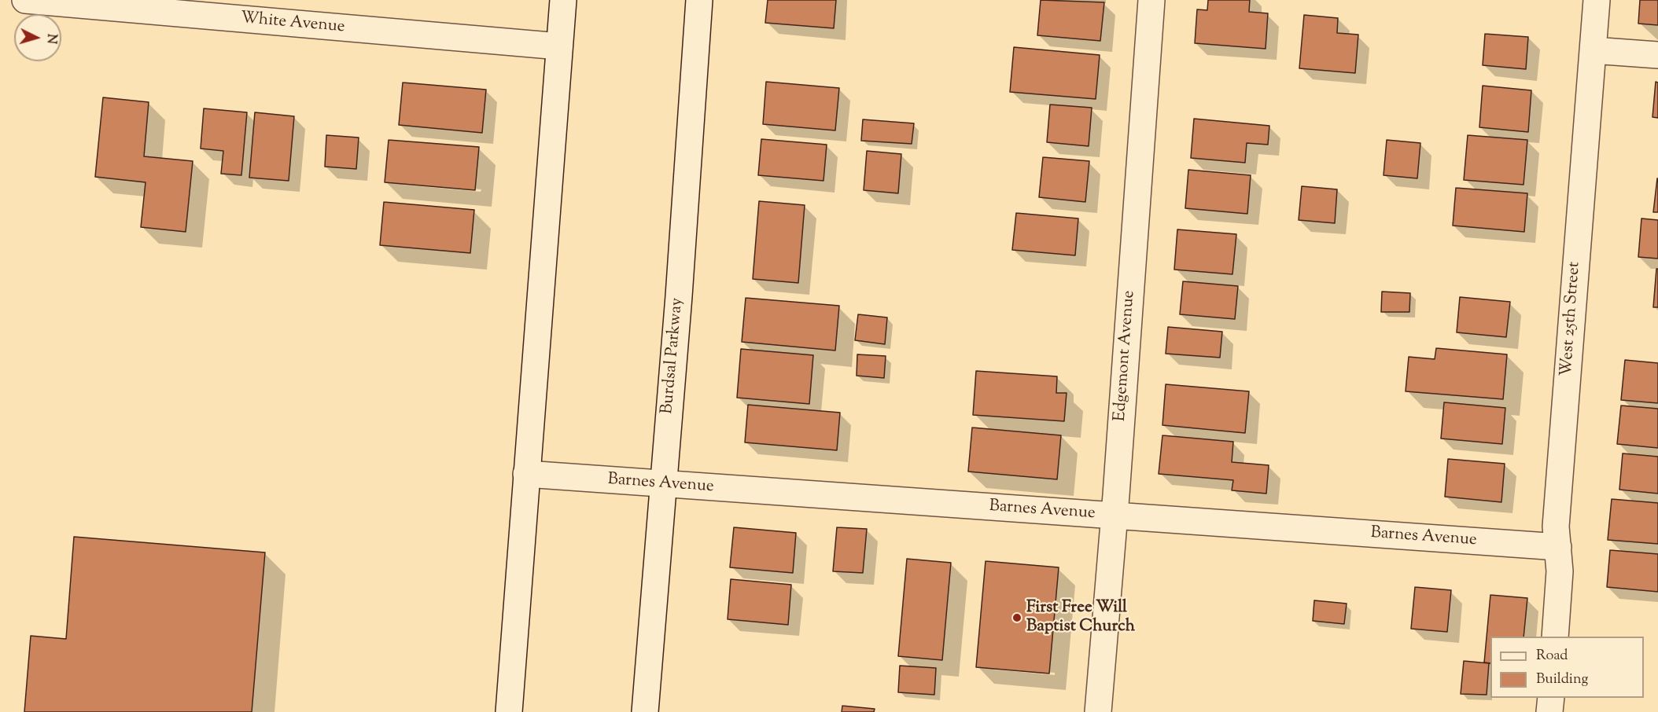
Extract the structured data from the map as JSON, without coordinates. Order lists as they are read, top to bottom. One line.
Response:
{"streets":{"street":["White Avenue","West 25th Street","Burdsal Parkway","Edgemont Avenue","Barnes Avenue"]},"crossings":[["West 25th Street","Barnes Avenue"],["Burdsal Parkway","Barnes Avenue"],["Edgemont Avenue","Barnes Avenue"]],"places":["First Free Will Baptist Church"],"legend":["Road","Building"],"north":"right"}
